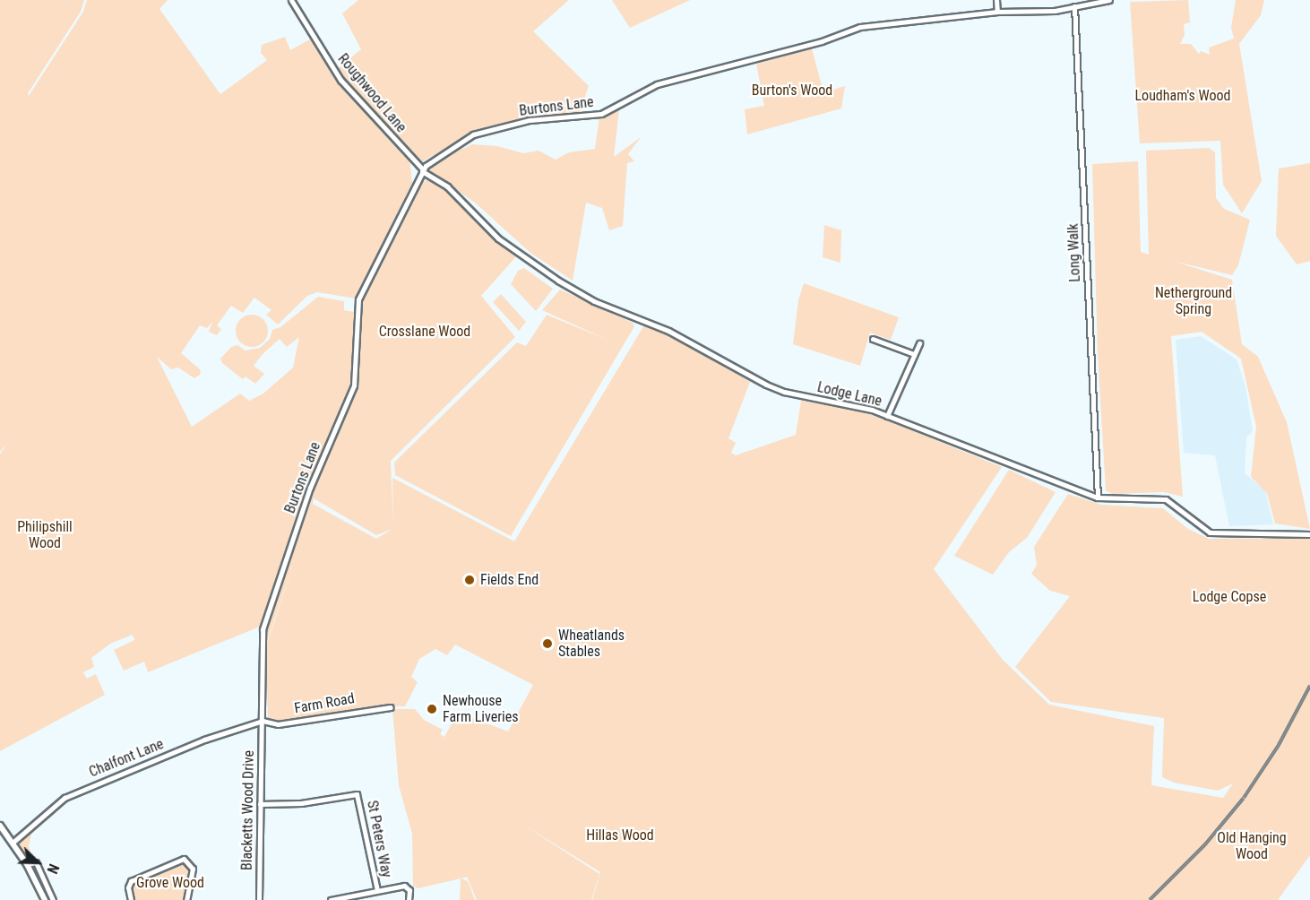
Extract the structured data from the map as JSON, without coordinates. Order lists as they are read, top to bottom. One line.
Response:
{"streets":{"street":["Roughwood Lane","Burtons Lane","Long Walk","Lodge Lane","Farm Road","Chalfont Lane","Blacketts Wood Drive","St Peters Way"]},"crossings":[["Roughwood Lane","Burtons Lane"],["Roughwood Lane","Lodge Lane"],["Burtons Lane","Long Walk"],["Burtons Lane","Lodge Lane"],["Burtons Lane","Farm Road"],["Burtons Lane","Chalfont Lane"],["Burtons Lane","Blacketts Wood Drive"],["Long Walk","Lodge Lane"],["Farm Road","Chalfont Lane"],["Farm Road","Blacketts Wood Drive"],["Chalfont Lane","Blacketts Wood Drive"],["Blacketts Wood Drive","St Peters Way"]],"parks":["Burton's Wood","Loudham's Wood","Netherground Spring","Crosslane Wood","Philipshill Wood","Lodge Copse","Hillas Wood","Old Hanging Wood","Grove Wood"],"places":["Fields End","Wheatlands Stables","Newhouse Farm Liveries"],"north":"bottom right"}
